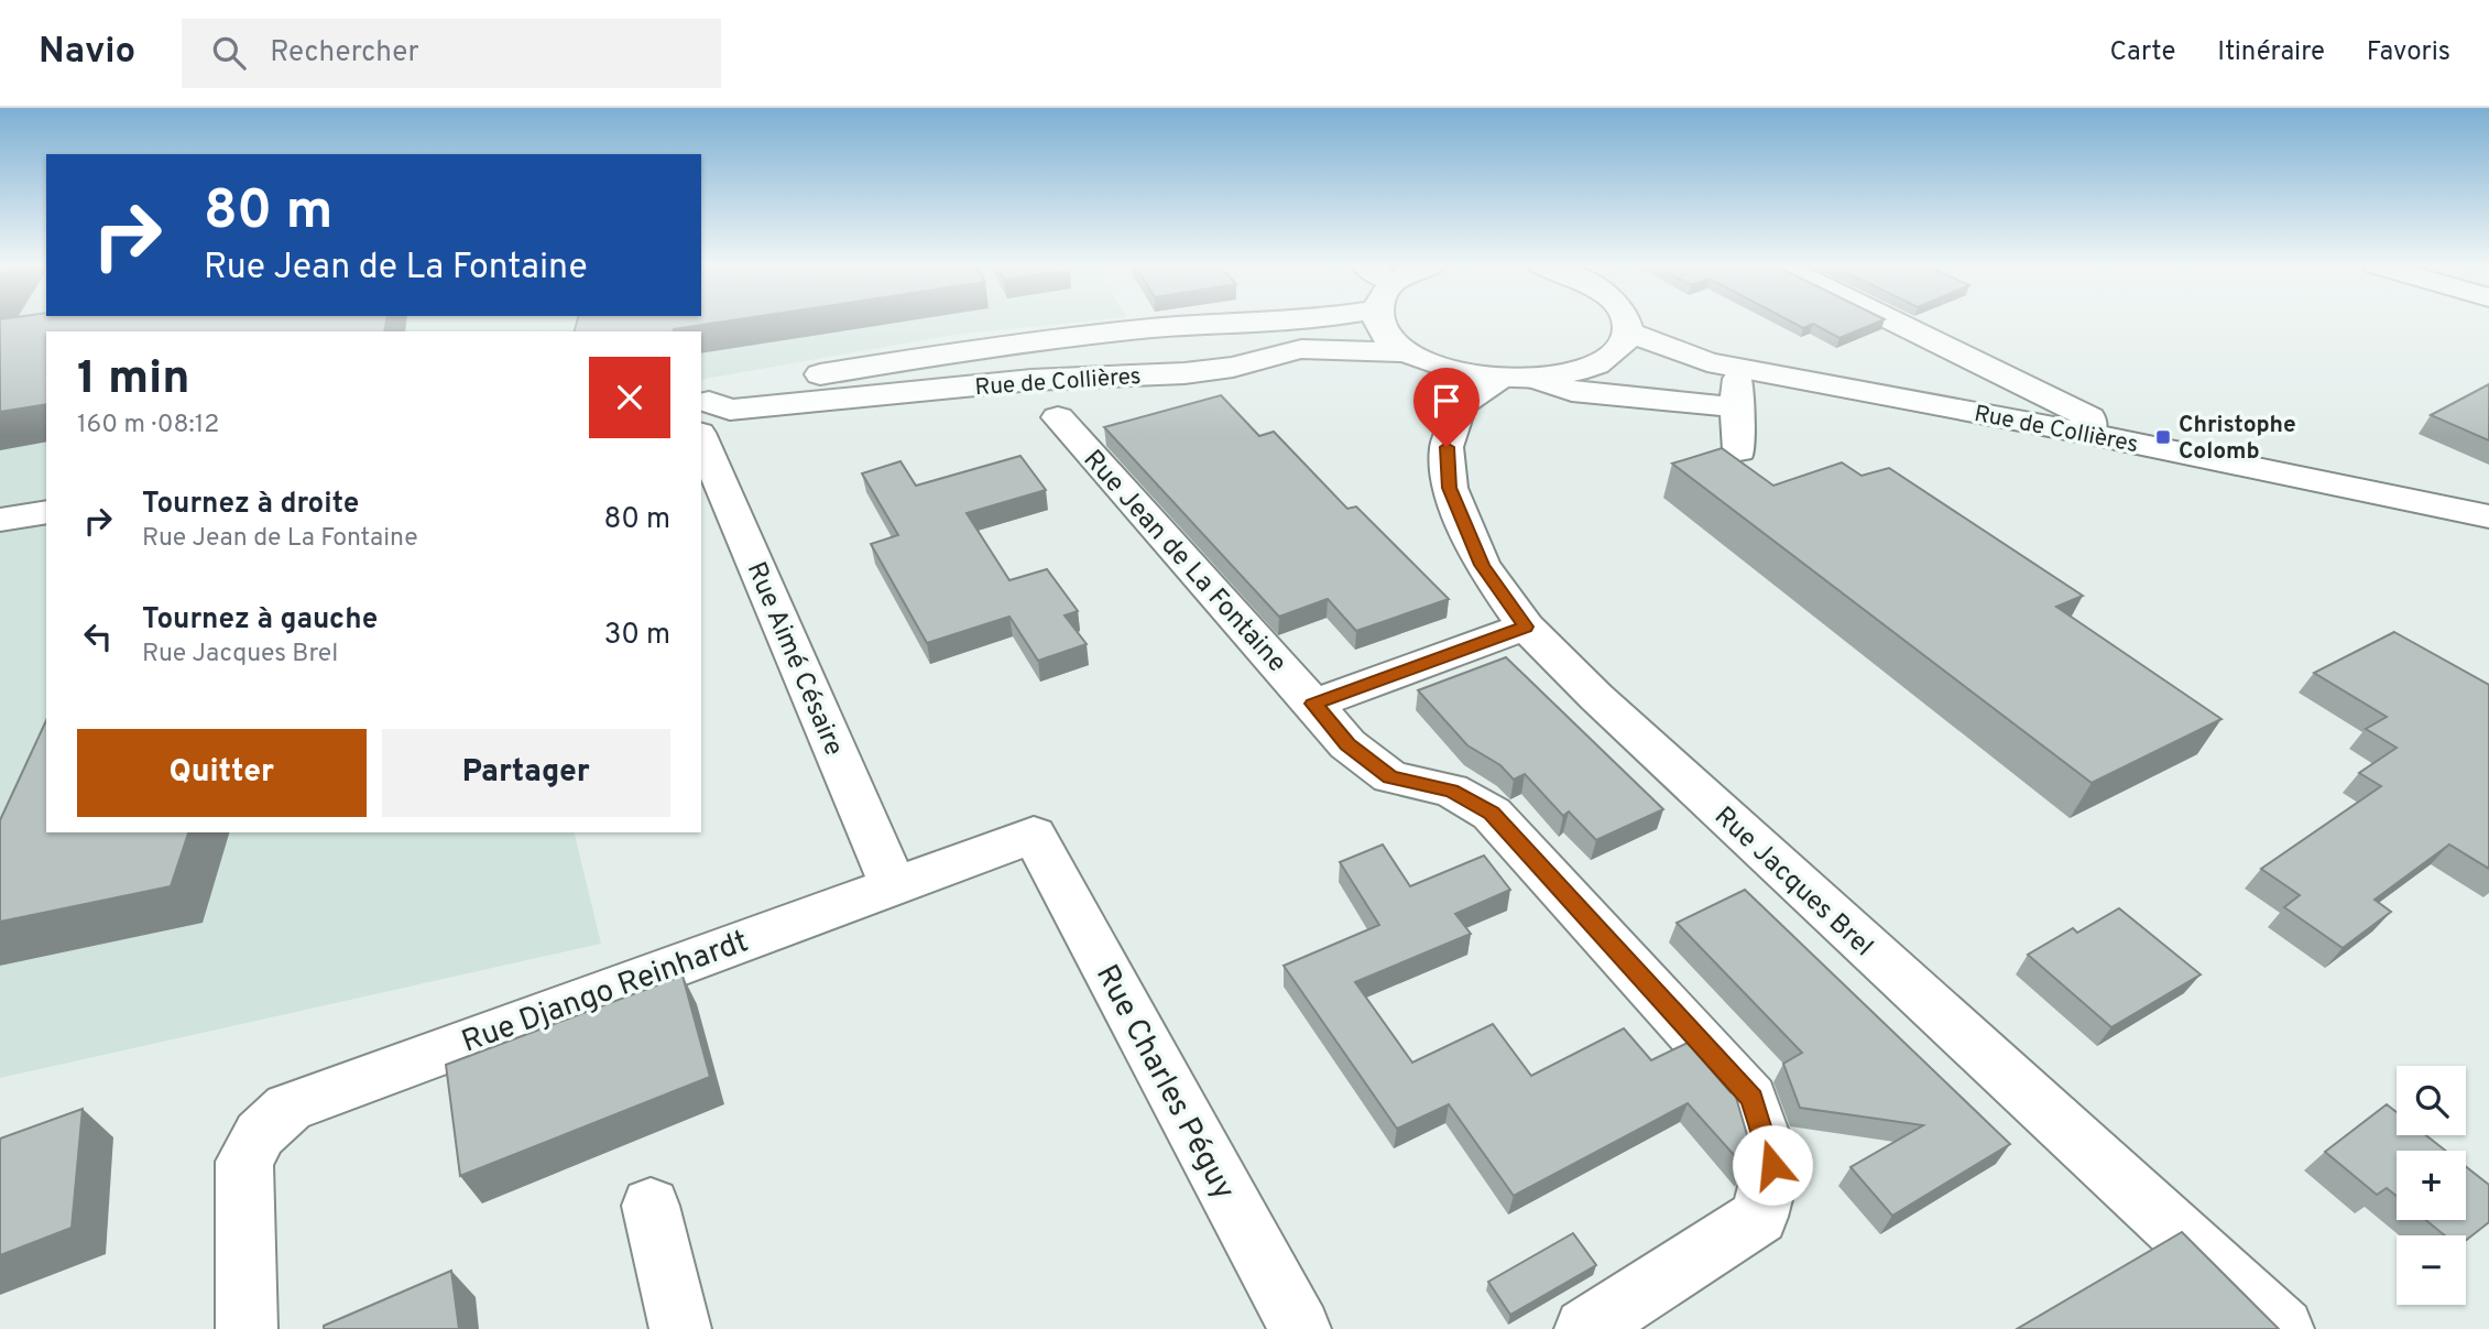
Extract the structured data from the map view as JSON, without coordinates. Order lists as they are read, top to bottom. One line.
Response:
{"streets":{"street":["Rue de Collières","Rue Jean de La Fontaine","Rue Aimé Césaire","Rue Jacques Brel","Rue Django Reinhardt","Rue Charles Péguy"]},"crossings":[["Rue de Collières","Rue Aimé Césaire"],["Rue Aimé Césaire","Rue Django Reinhardt"],["Rue Django Reinhardt","Rue Charles Péguy"]],"places":{"transit":["Christophe Colomb"]},"page":{"header":"Navio","search":"Rechercher","nav":["Carte","Itinéraire","Favoris"],"turn":["80 m","Rue Jean de La Fontaine"],"heading":["1 min","160 m · 08:12"],"list":[{"name":"Tournez à droite","note":"Rue Jean de La Fontaine","value":"80 m"},{"name":"Tournez à gauche","note":"Rue Jacques Brel","value":"30 m"}],"buttons":["Quitter","Partager"],"map_buttons":["+","−"]}}
